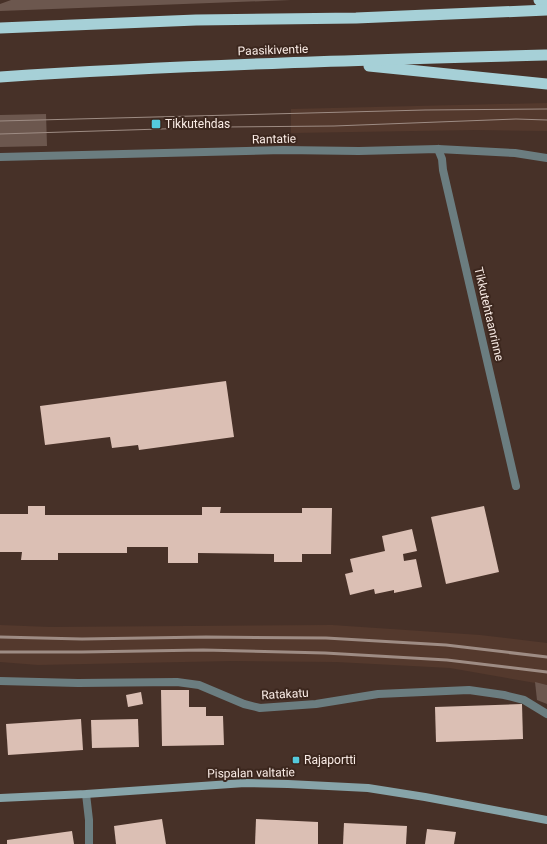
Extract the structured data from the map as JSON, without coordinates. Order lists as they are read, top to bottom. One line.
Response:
{"streets":{"highway":["Paasikiventie"],"main road":["Pispalan valtatie"],"street":["Rantatie","Tikkutehtaanrinne","Ratakatu"]},"crossings":[["Rantatie","Tikkutehtaanrinne"]],"places":{"transit":["Tikkutehdas","Rajaportti"]}}
